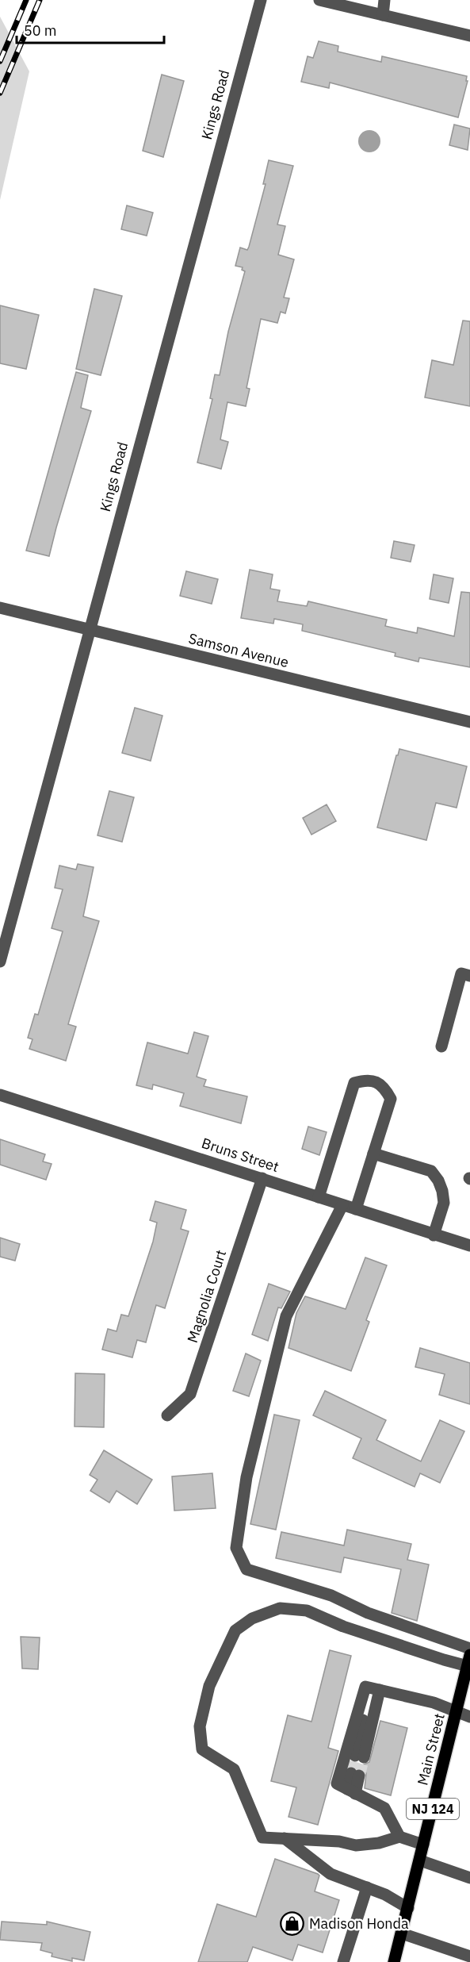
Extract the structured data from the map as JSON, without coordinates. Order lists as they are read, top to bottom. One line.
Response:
{"streets":{"main road":["Main Street","NJ 124"],"street":["Kings Road","Samson Avenue","Bruns Street","Magnolia Court"]},"crossings":[["Kings Road","Samson Avenue"],["Bruns Street","Magnolia Court"]],"places":{"shop":["Madison Honda"]},"scale_bar":"50 m"}
